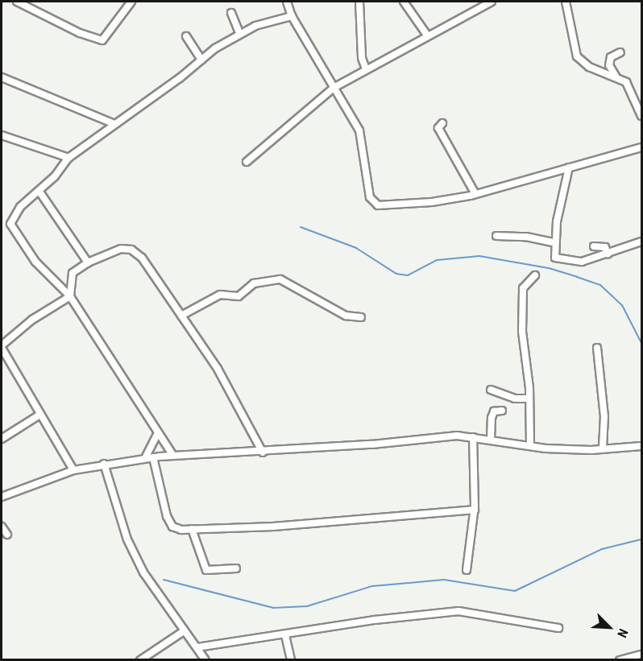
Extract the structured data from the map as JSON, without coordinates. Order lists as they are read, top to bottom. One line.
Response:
{"north":"bottom right"}
